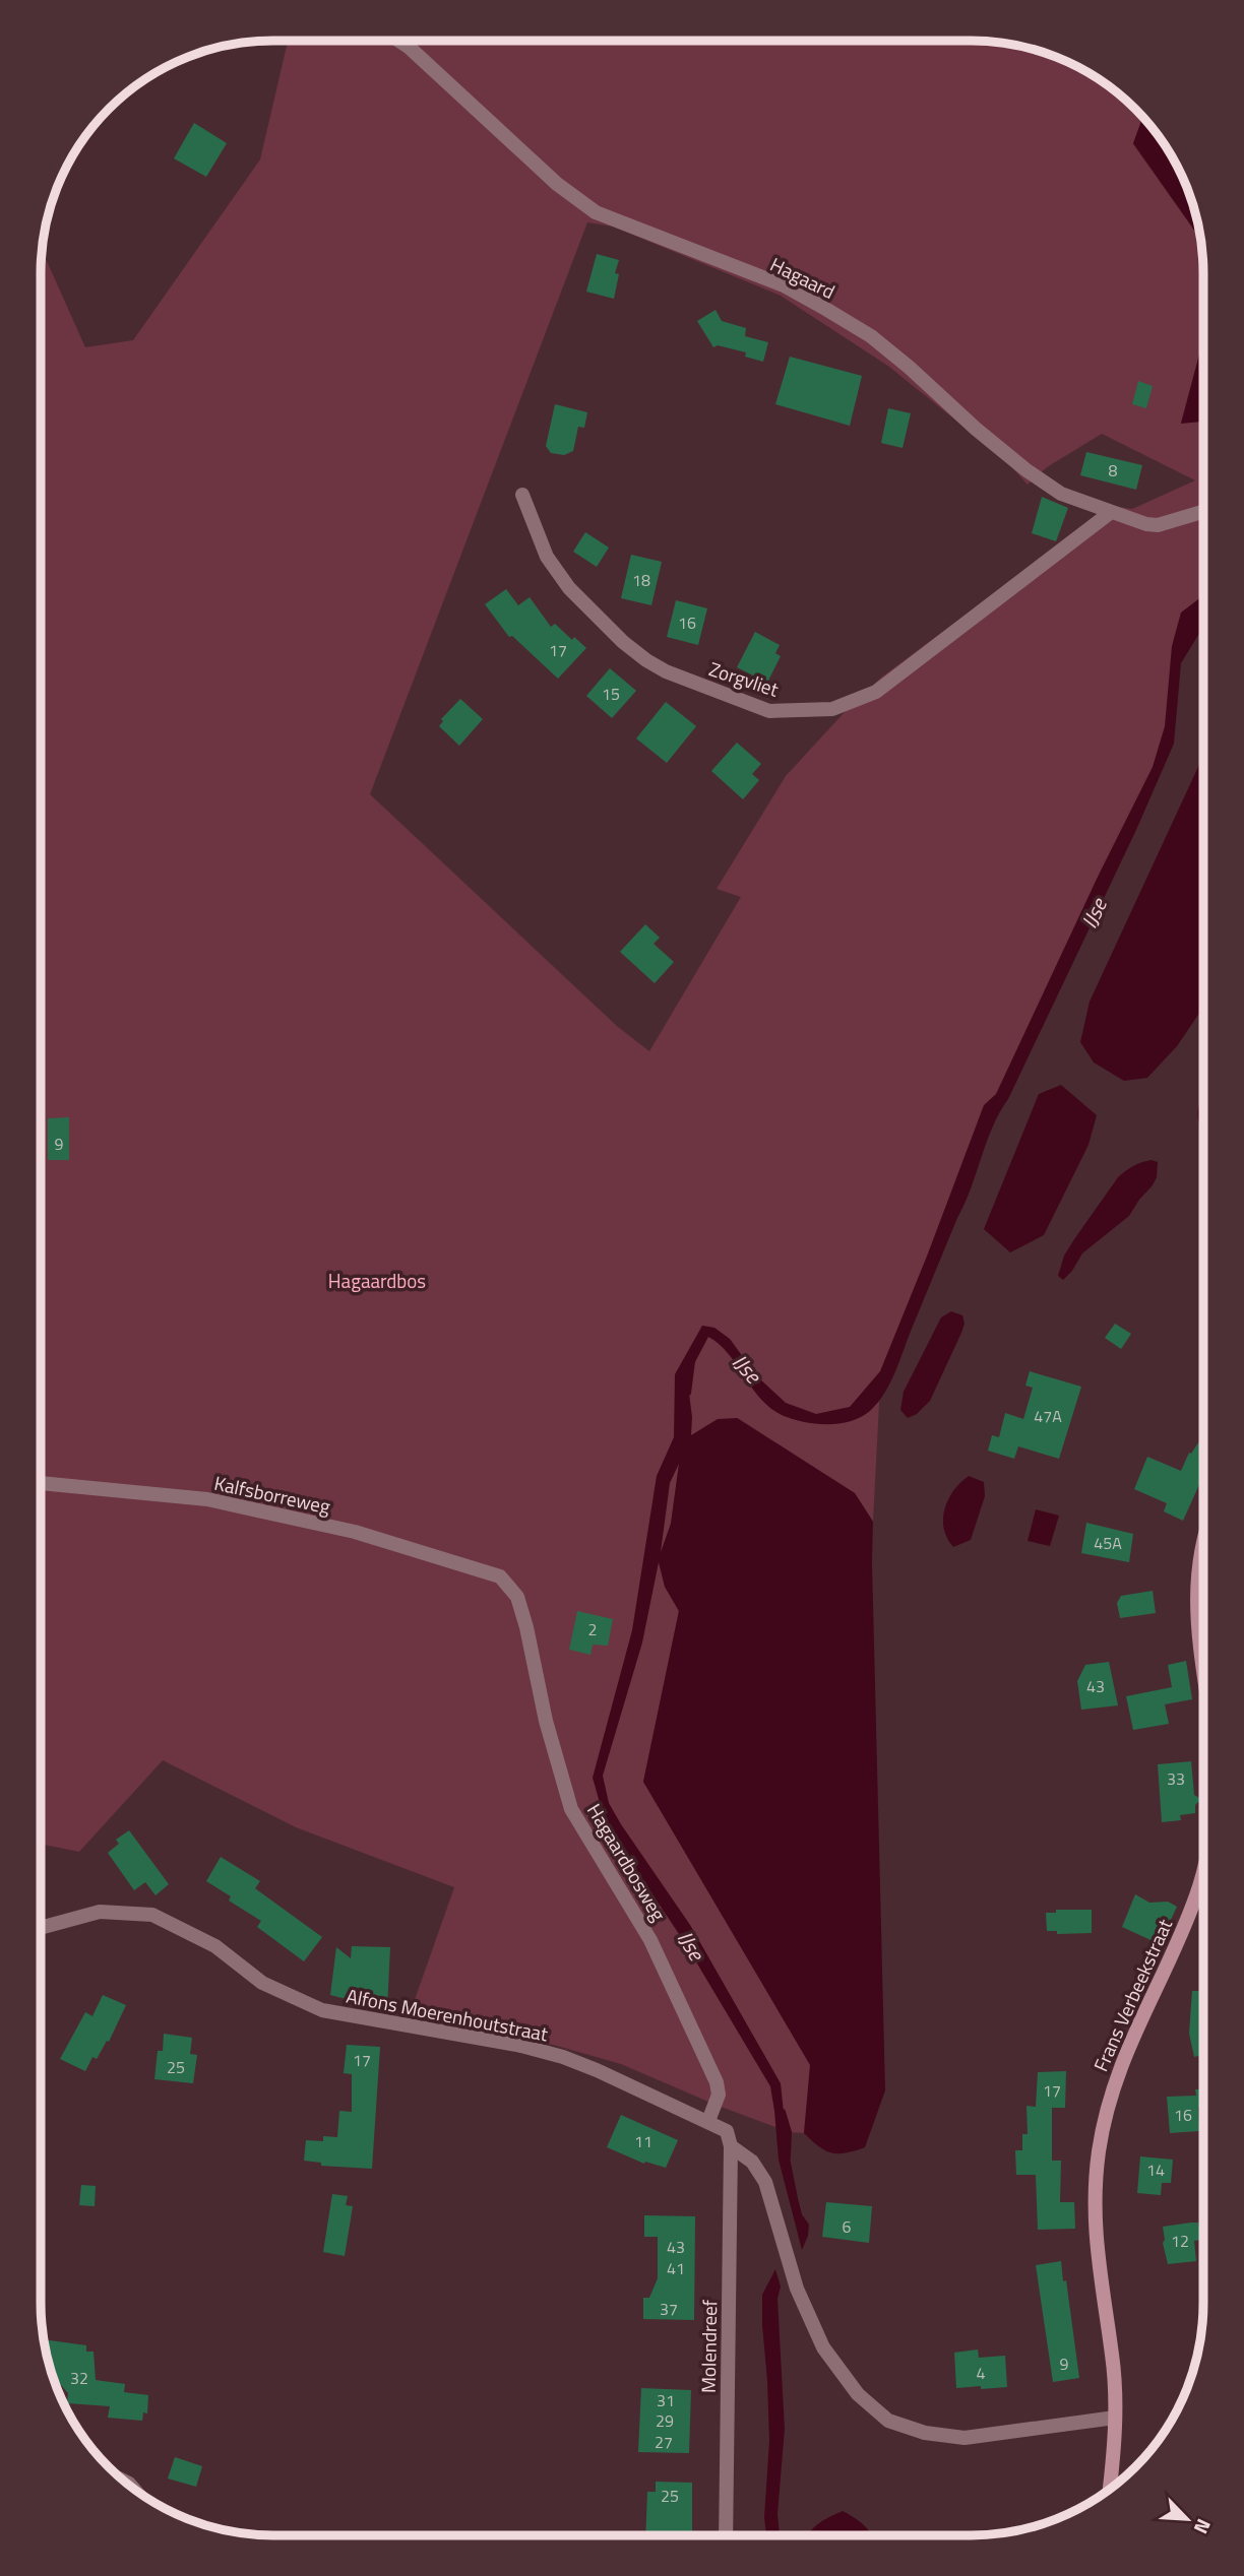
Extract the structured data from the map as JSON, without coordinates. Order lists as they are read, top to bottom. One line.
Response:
{"streets":{"main road":["Frans Verbeekstraat"],"street":["Hagaard","Zorgvliet","Kalfsborreweg","Hagaardbosweg","Alfons Moerenhoutstraat","Molendreef"]},"crossings":[["Hagaard","Zorgvliet"],["Kalfsborreweg","Hagaardbosweg"],["Hagaardbosweg","Alfons Moerenhoutstraat"],["Frans Verbeekstraat","Alfons Moerenhoutstraat"],["Alfons Moerenhoutstraat","Molendreef"]],"water":["IJse"],"parks":["Hagaardbos"],"house_numbers":["8","18","16","17","15","9","47A","45A","2","43","33","17","25","17","16","11","14","6","12","43","41","37","9","4","32","31","29","27","25"],"north":"bottom right"}
